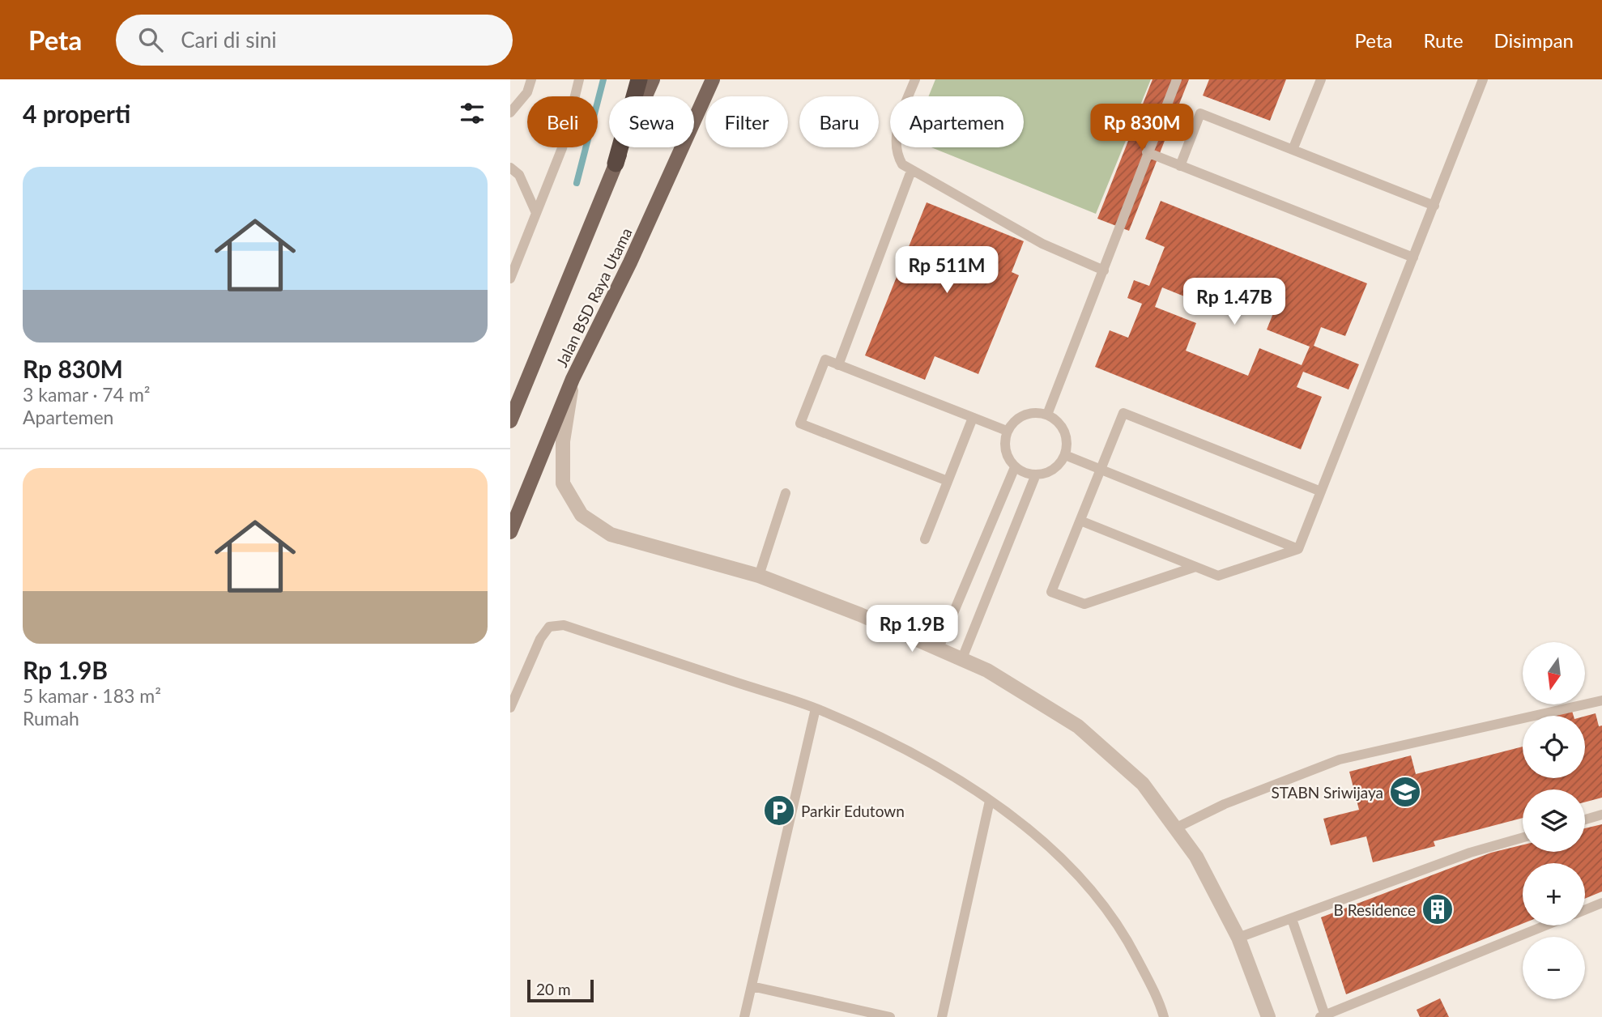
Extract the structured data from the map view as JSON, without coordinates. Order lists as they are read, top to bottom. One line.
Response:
{"streets":{"main road":["Jalan BSD Raya Utama"]},"places":{"school or university":["STABN Sriwijaya"],"parking":["Parkir Edutown"],"building":["B Residence"]},"scale_bar":"20 m","north":"bottom","page":{"header":"Peta","search":"Cari di sini","nav":["Peta","Rute","Disimpan"],"heading":"4 properti","chip":["Beli","Sewa","Filter","Baru","Apartemen"],"price":["Rp 830M","Rp 511M","Rp 1.47B","Rp 1.9B"],"list":[{"name":"Rp 830M","note":"3 kamar · 74 m² · Apartemen"},{"name":"Rp 1.9B","note":"5 kamar · 183 m² · Rumah"}],"map_buttons":["+","−"],"scale":"20 m"}}
